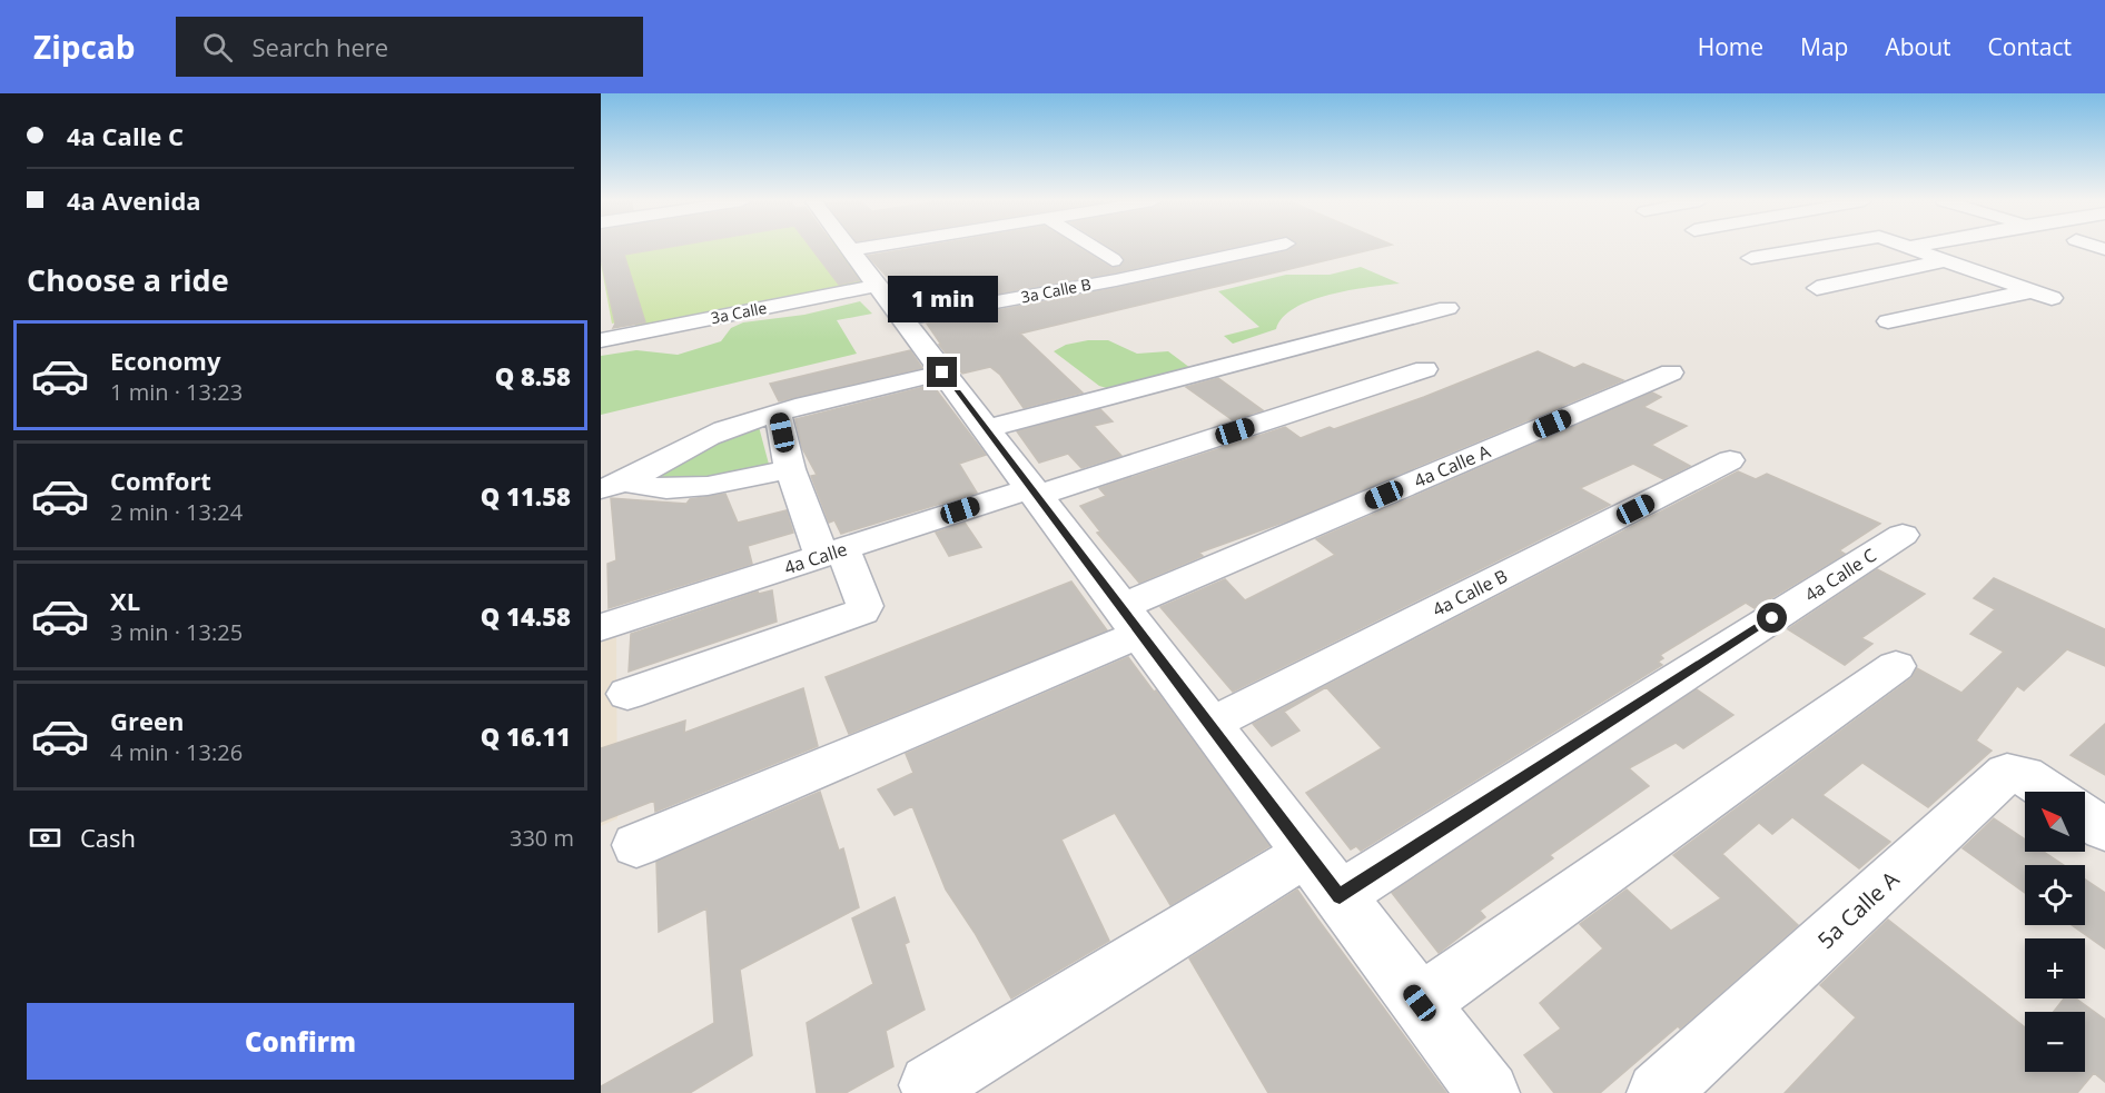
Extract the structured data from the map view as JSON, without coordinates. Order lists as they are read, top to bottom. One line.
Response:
{"streets":{"street":["3a Calle B","3a Calle","4a Calle A","4a Calle","4a Calle C","4a Calle B","5a Calle A"]},"north":"top left","page":{"header":"Zipcab","search":"Search here","nav":["Home","Map","About","Contact"],"banner":["4a Calle C","4a Avenida"],"heading":"Choose a ride","bubble":"1 min","list":[{"name":"Economy","note":"1 min · 13:23","value":"Q 8.58"},{"name":"Comfort","note":"2 min · 13:24","value":"Q 11.58"},{"name":"XL","note":"3 min · 13:25","value":"Q 14.58"},{"name":"Green","note":"4 min · 13:26","value":"Q 16.11"}],"map_buttons":["+","−"],"pay":["Cash","330 m"],"buttons":"Confirm"}}
